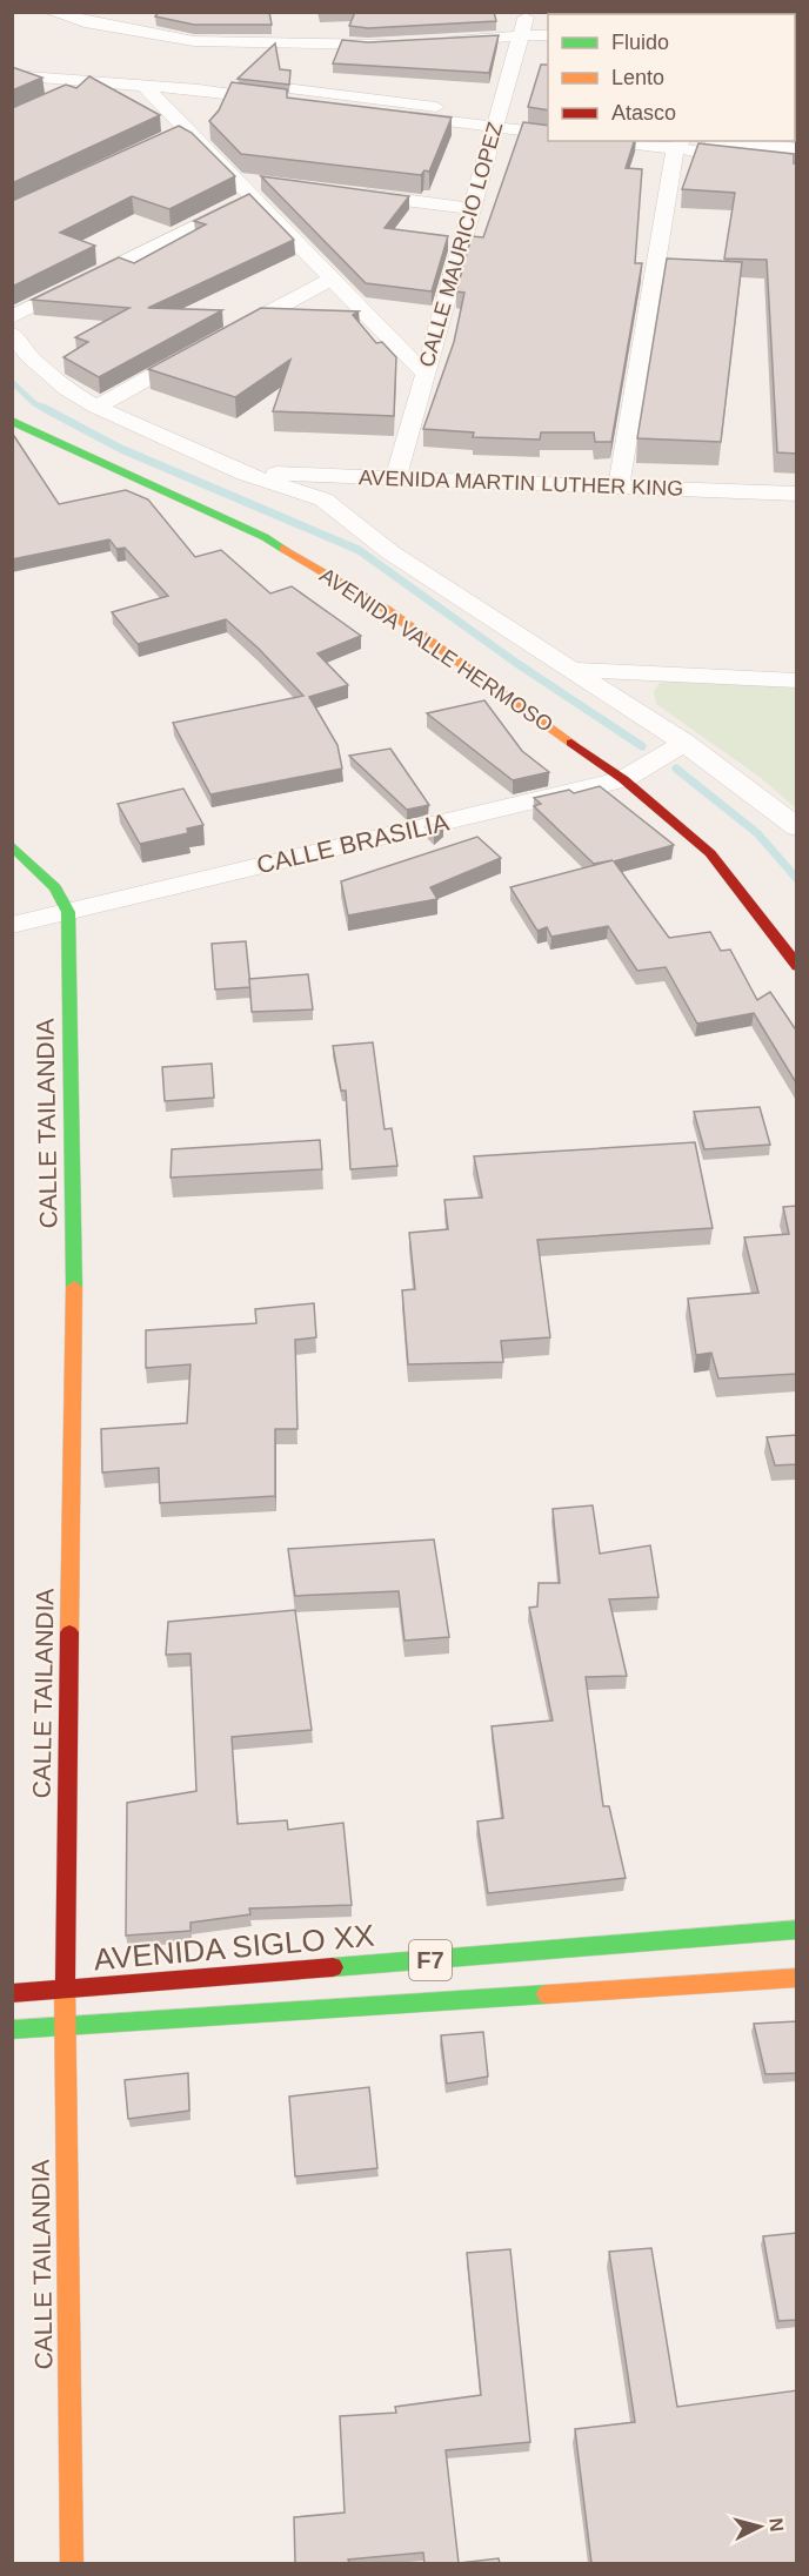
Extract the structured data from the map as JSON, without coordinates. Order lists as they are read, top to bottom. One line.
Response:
{"streets":{"main road":["AVENIDA VALLE HERMOSO","CALLE TAILANDIA","AVENIDA SIGLO XX","F7"],"street":["CALLE MAURICIO LOPEZ","AVENIDA MARTIN LUTHER KING","CALLE BRASILIA"]},"crossings":[["CALLE MAURICIO LOPEZ","AVENIDA MARTIN LUTHER KING"],["AVENIDA VALLE HERMOSO","CALLE BRASILIA"],["CALLE BRASILIA","CALLE TAILANDIA"],["CALLE TAILANDIA","AVENIDA SIGLO XX"],["CALLE TAILANDIA","F7"]],"legend":["Fluido","Lento","Atasco"],"north":"right"}
